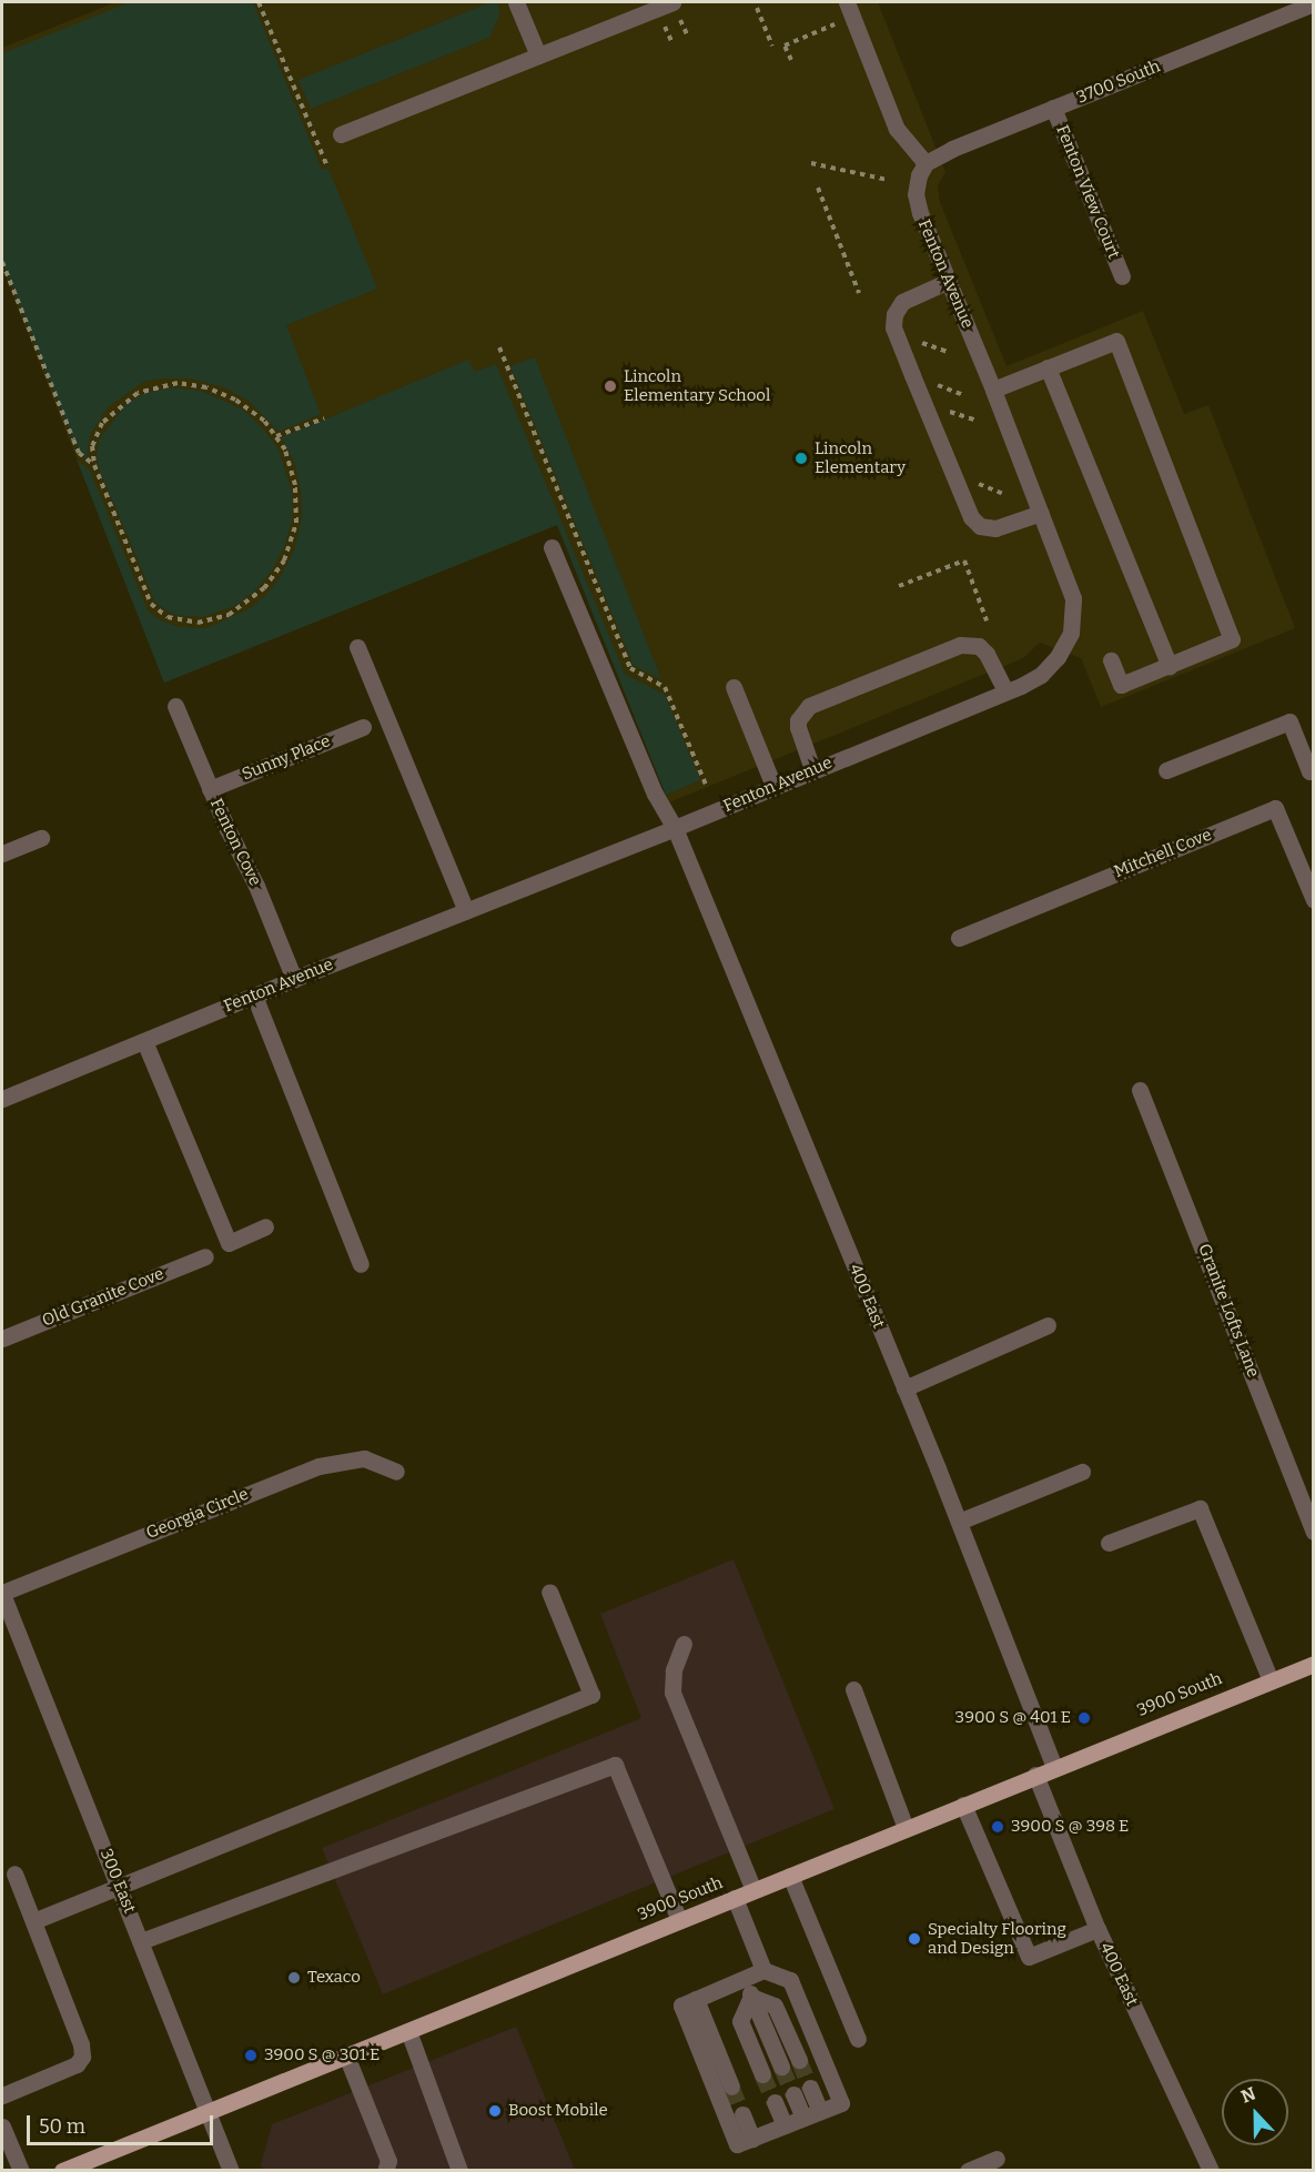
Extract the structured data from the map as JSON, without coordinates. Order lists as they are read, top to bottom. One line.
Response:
{"streets":{"main road":["3900 South"],"street":["3700 South","Fenton View Court","Fenton Avenue","Sunny Place","Fenton Cove","Mitchell Cove","400 East","Old Granite Cove","Granite Lofts Lane","Georgia Circle","300 East"]},"crossings":[["3700 South","Fenton View Court"],["3700 South","Fenton Avenue"],["Fenton Avenue","Fenton Cove"],["Fenton Avenue","400 East"],["Sunny Place","Fenton Cove"],["400 East","3900 South"],["Georgia Circle","300 East"],["3900 South","300 East"]],"places":["Lincoln Elementary School","Lincoln Elementary","3900 S @ 401 E","3900 S @ 398 E","Specialty Flooring and Design","Texaco","3900 S @ 301 E","Boost Mobile"],"scale_bar":"50 m","north":"top"}
